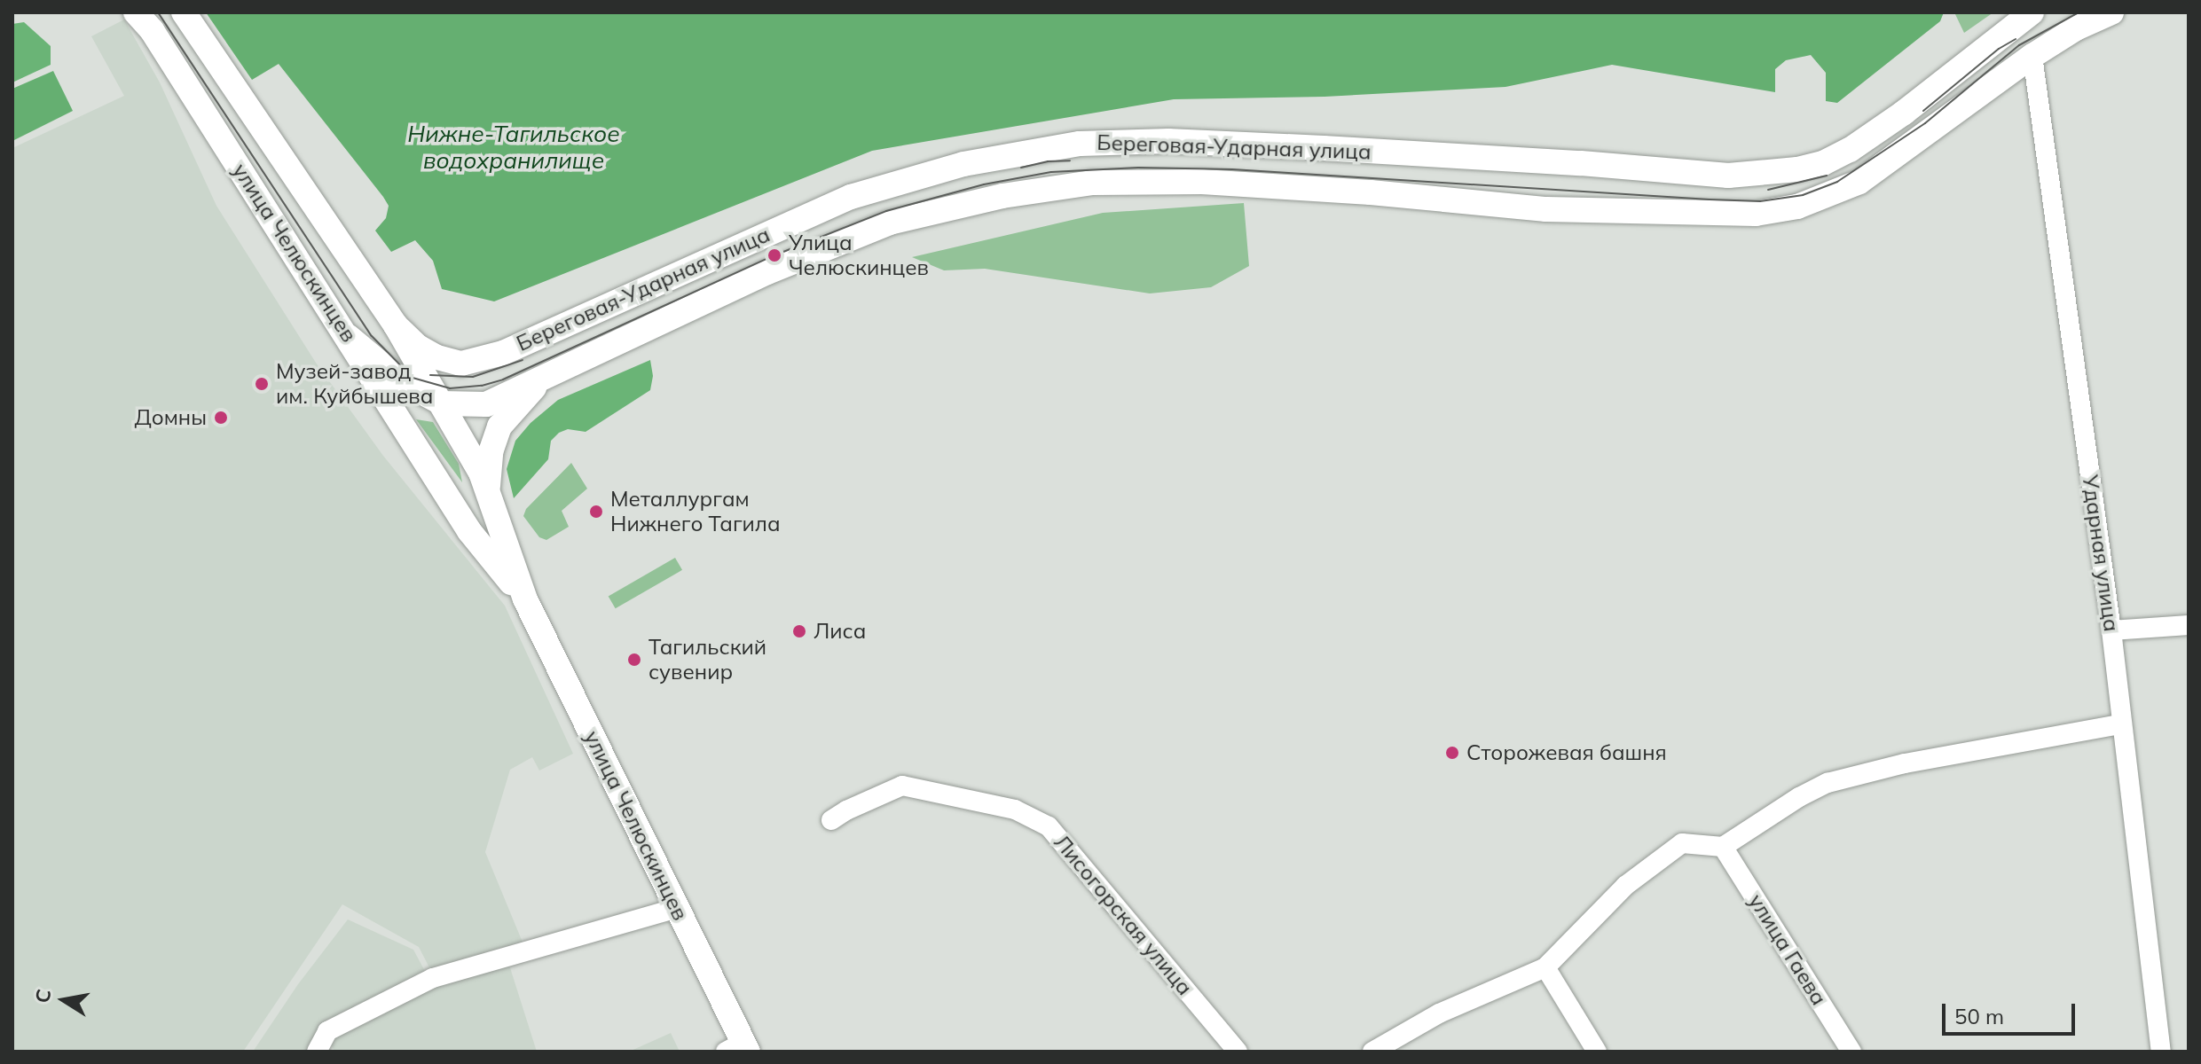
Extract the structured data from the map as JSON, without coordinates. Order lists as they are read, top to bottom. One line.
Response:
{"streets":{"main road":["Береговая-Ударная улица","улица Челюскинцев"],"street":["Ударная улица","Лисогорская улица","улица Гаева"]},"crossings":[["Береговая-Ударная улица","улица Челюскинцев"],["Береговая-Ударная улица","Ударная улица"]],"water":["Нижне-Тагильское водохранилище"],"places":["Улица Челюскинцев","Музей-завод им. Куйбышева","Домны","Металлургам Нижнего Тагила","Лиса","Тагильский сувенир","Сторожевая башня"],"scale_bar":"50 m","north":"left"}
